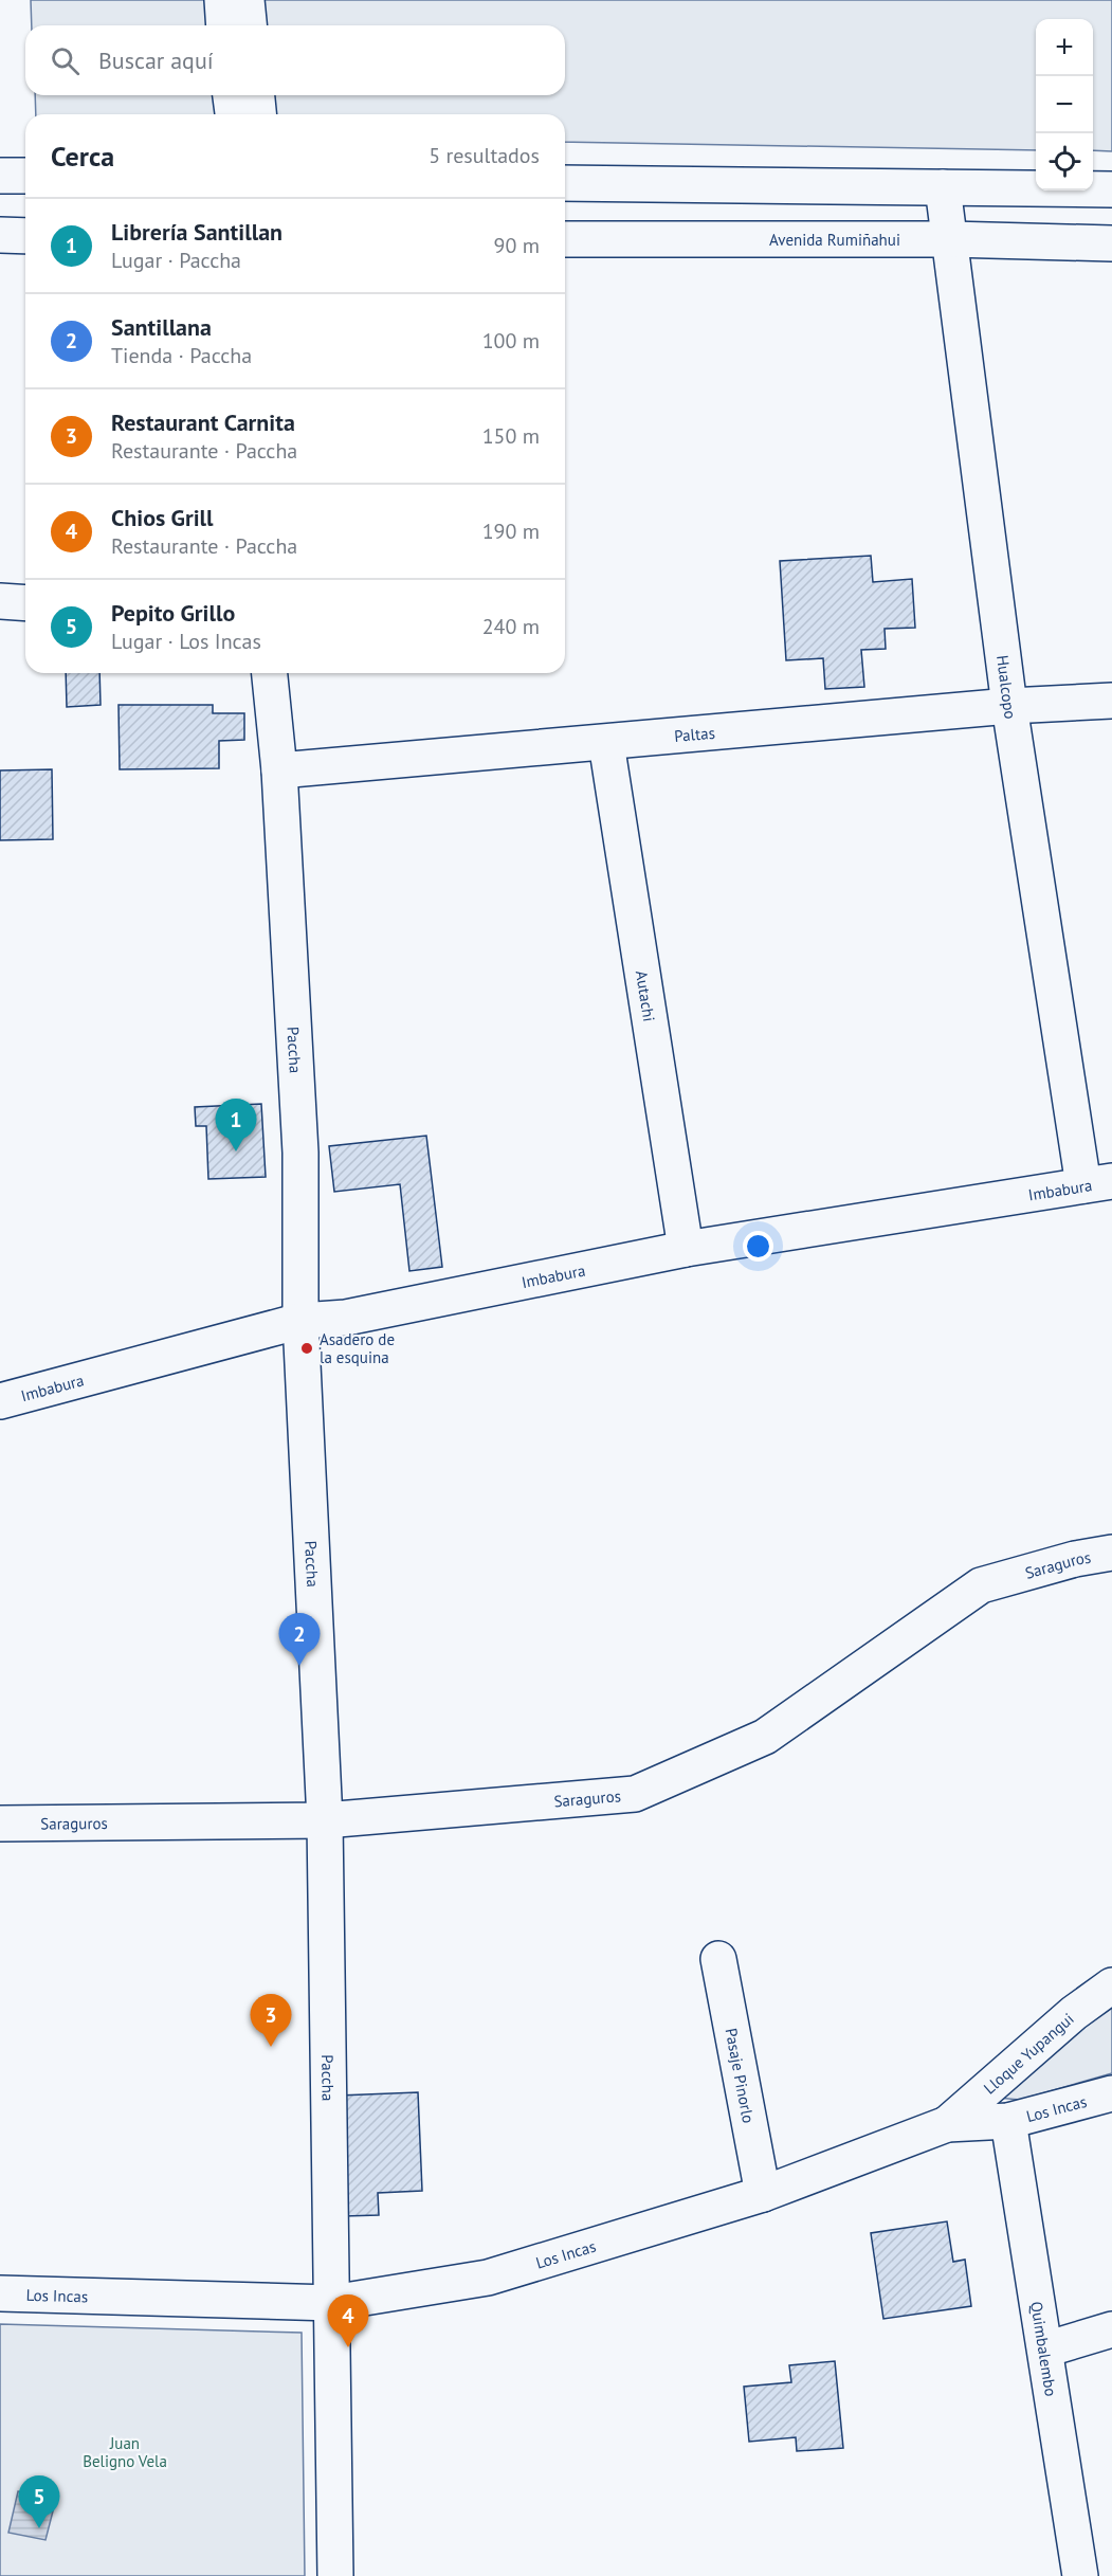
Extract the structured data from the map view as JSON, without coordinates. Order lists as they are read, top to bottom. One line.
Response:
{"streets":{"street":["Avenida Rumiñahui","Hualcopo","Paltas","Autachi","Paccha","Imbabura","Saraguros","Lloque Yupangui","Pasaje Pinorlo","Los Incas","Quimbalembo"]},"crossings":[["Avenida Rumiñahui","Hualcopo"],["Hualcopo","Paltas"],["Hualcopo","Imbabura"],["Paltas","Autachi"],["Paltas","Paccha"],["Autachi","Imbabura"],["Paccha","Imbabura"],["Paccha","Saraguros"],["Paccha","Los Incas"],["Lloque Yupangui","Los Incas"],["Pasaje Pinorlo","Los Incas"],["Los Incas","Quimbalembo"]],"parks":["Juan Beligno Vela"],"places":["Asadero de la esquina"],"page":{"map_buttons":["+","−"],"search":"Buscar aquí","heading":["Cerca","5 resultados"],"list":[{"mark":"1","name":"Librería Santillan","note":"Lugar · Paccha","value":"90 m"},{"mark":"2","name":"Santillana","note":"Tienda · Paccha","value":"100 m"},{"mark":"3","name":"Restaurant Carnita","note":"Restaurante · Paccha","value":"150 m"},{"mark":"4","name":"Chios Grill","note":"Restaurante · Paccha","value":"190 m"},{"mark":"5","name":"Pepito Grillo","note":"Lugar · Los Incas","value":"240 m"}],"pins":["1","2","3","4","5"]}}
